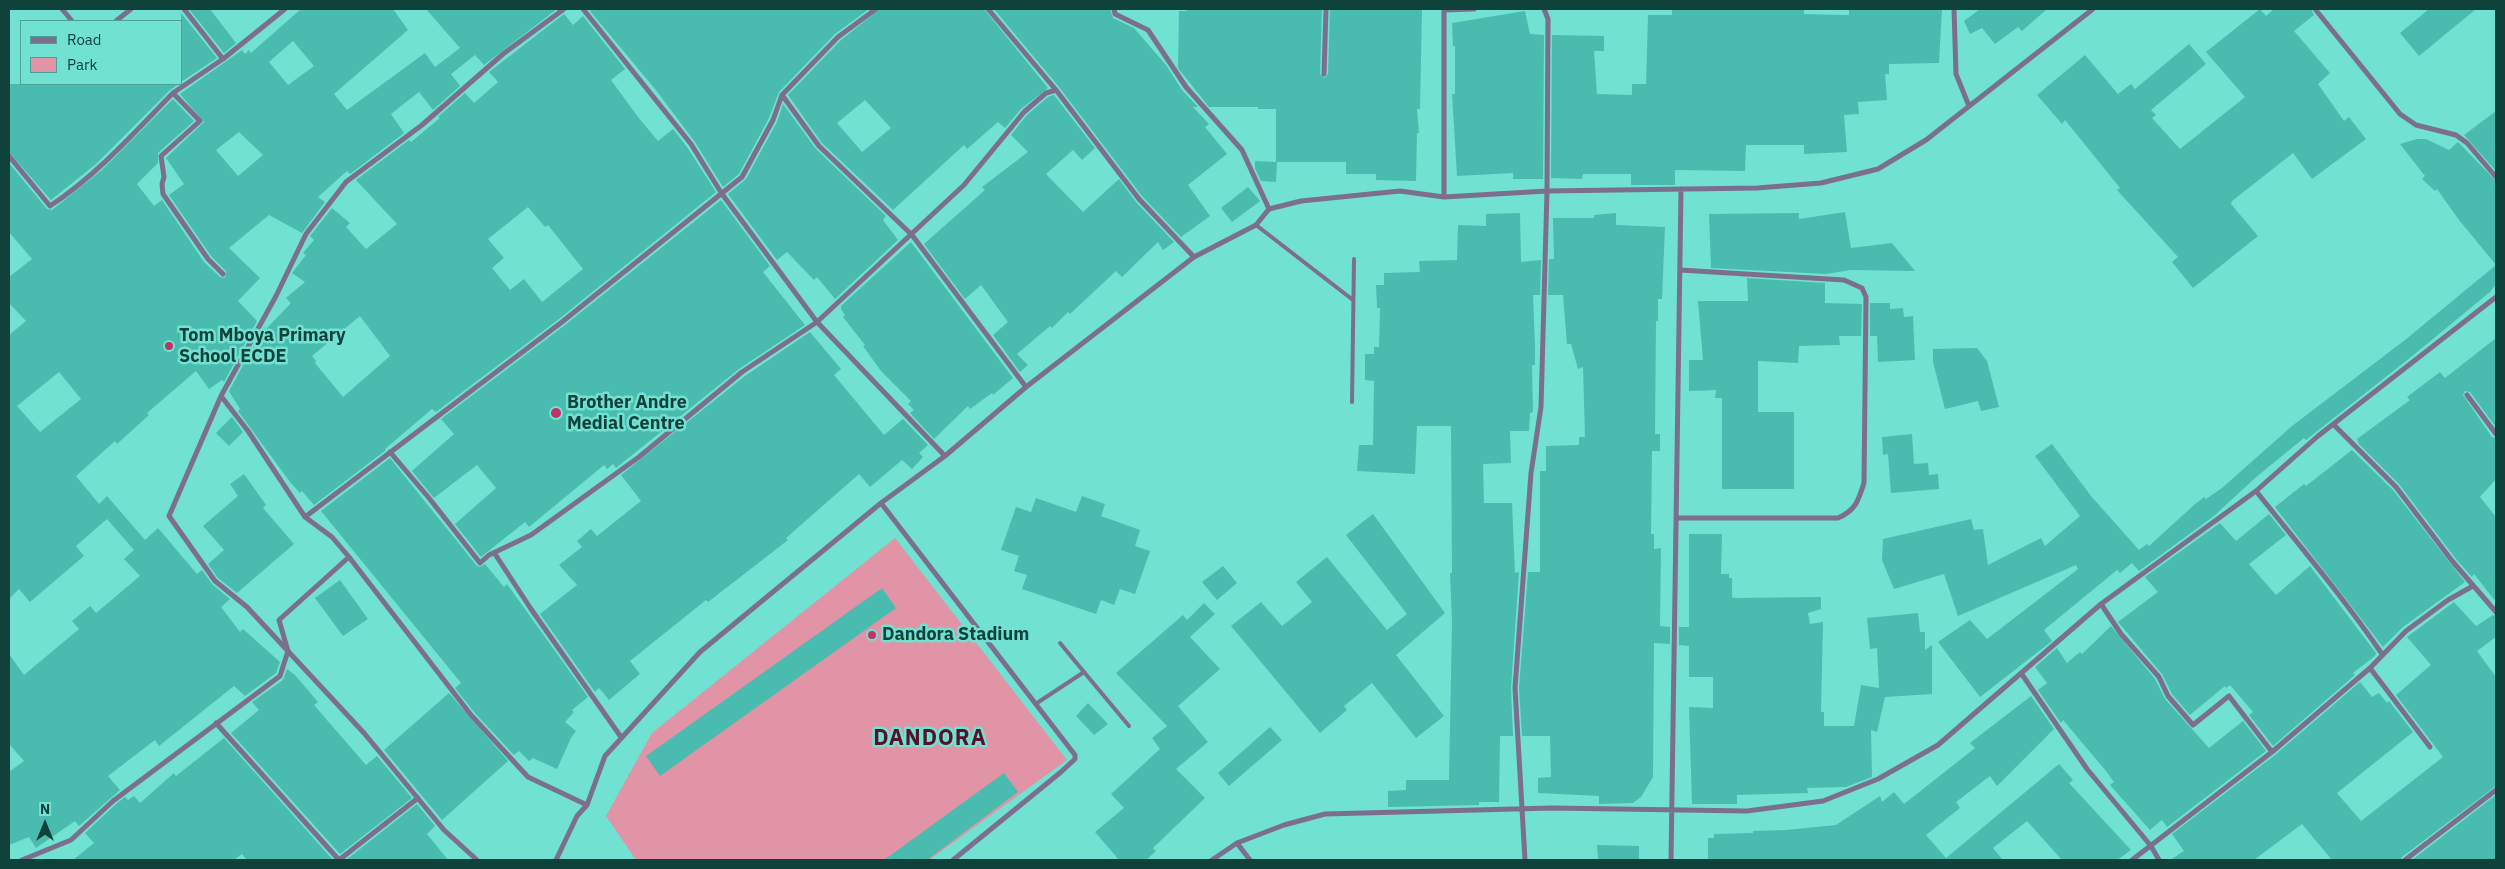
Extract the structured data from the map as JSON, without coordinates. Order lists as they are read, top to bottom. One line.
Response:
{"districts":["DANDORA"],"places":["Tom Mboya Primary School ECDE","Brother Andre Medial Centre","Dandora Stadium"],"legend":["Road","Park"],"north":"top"}
